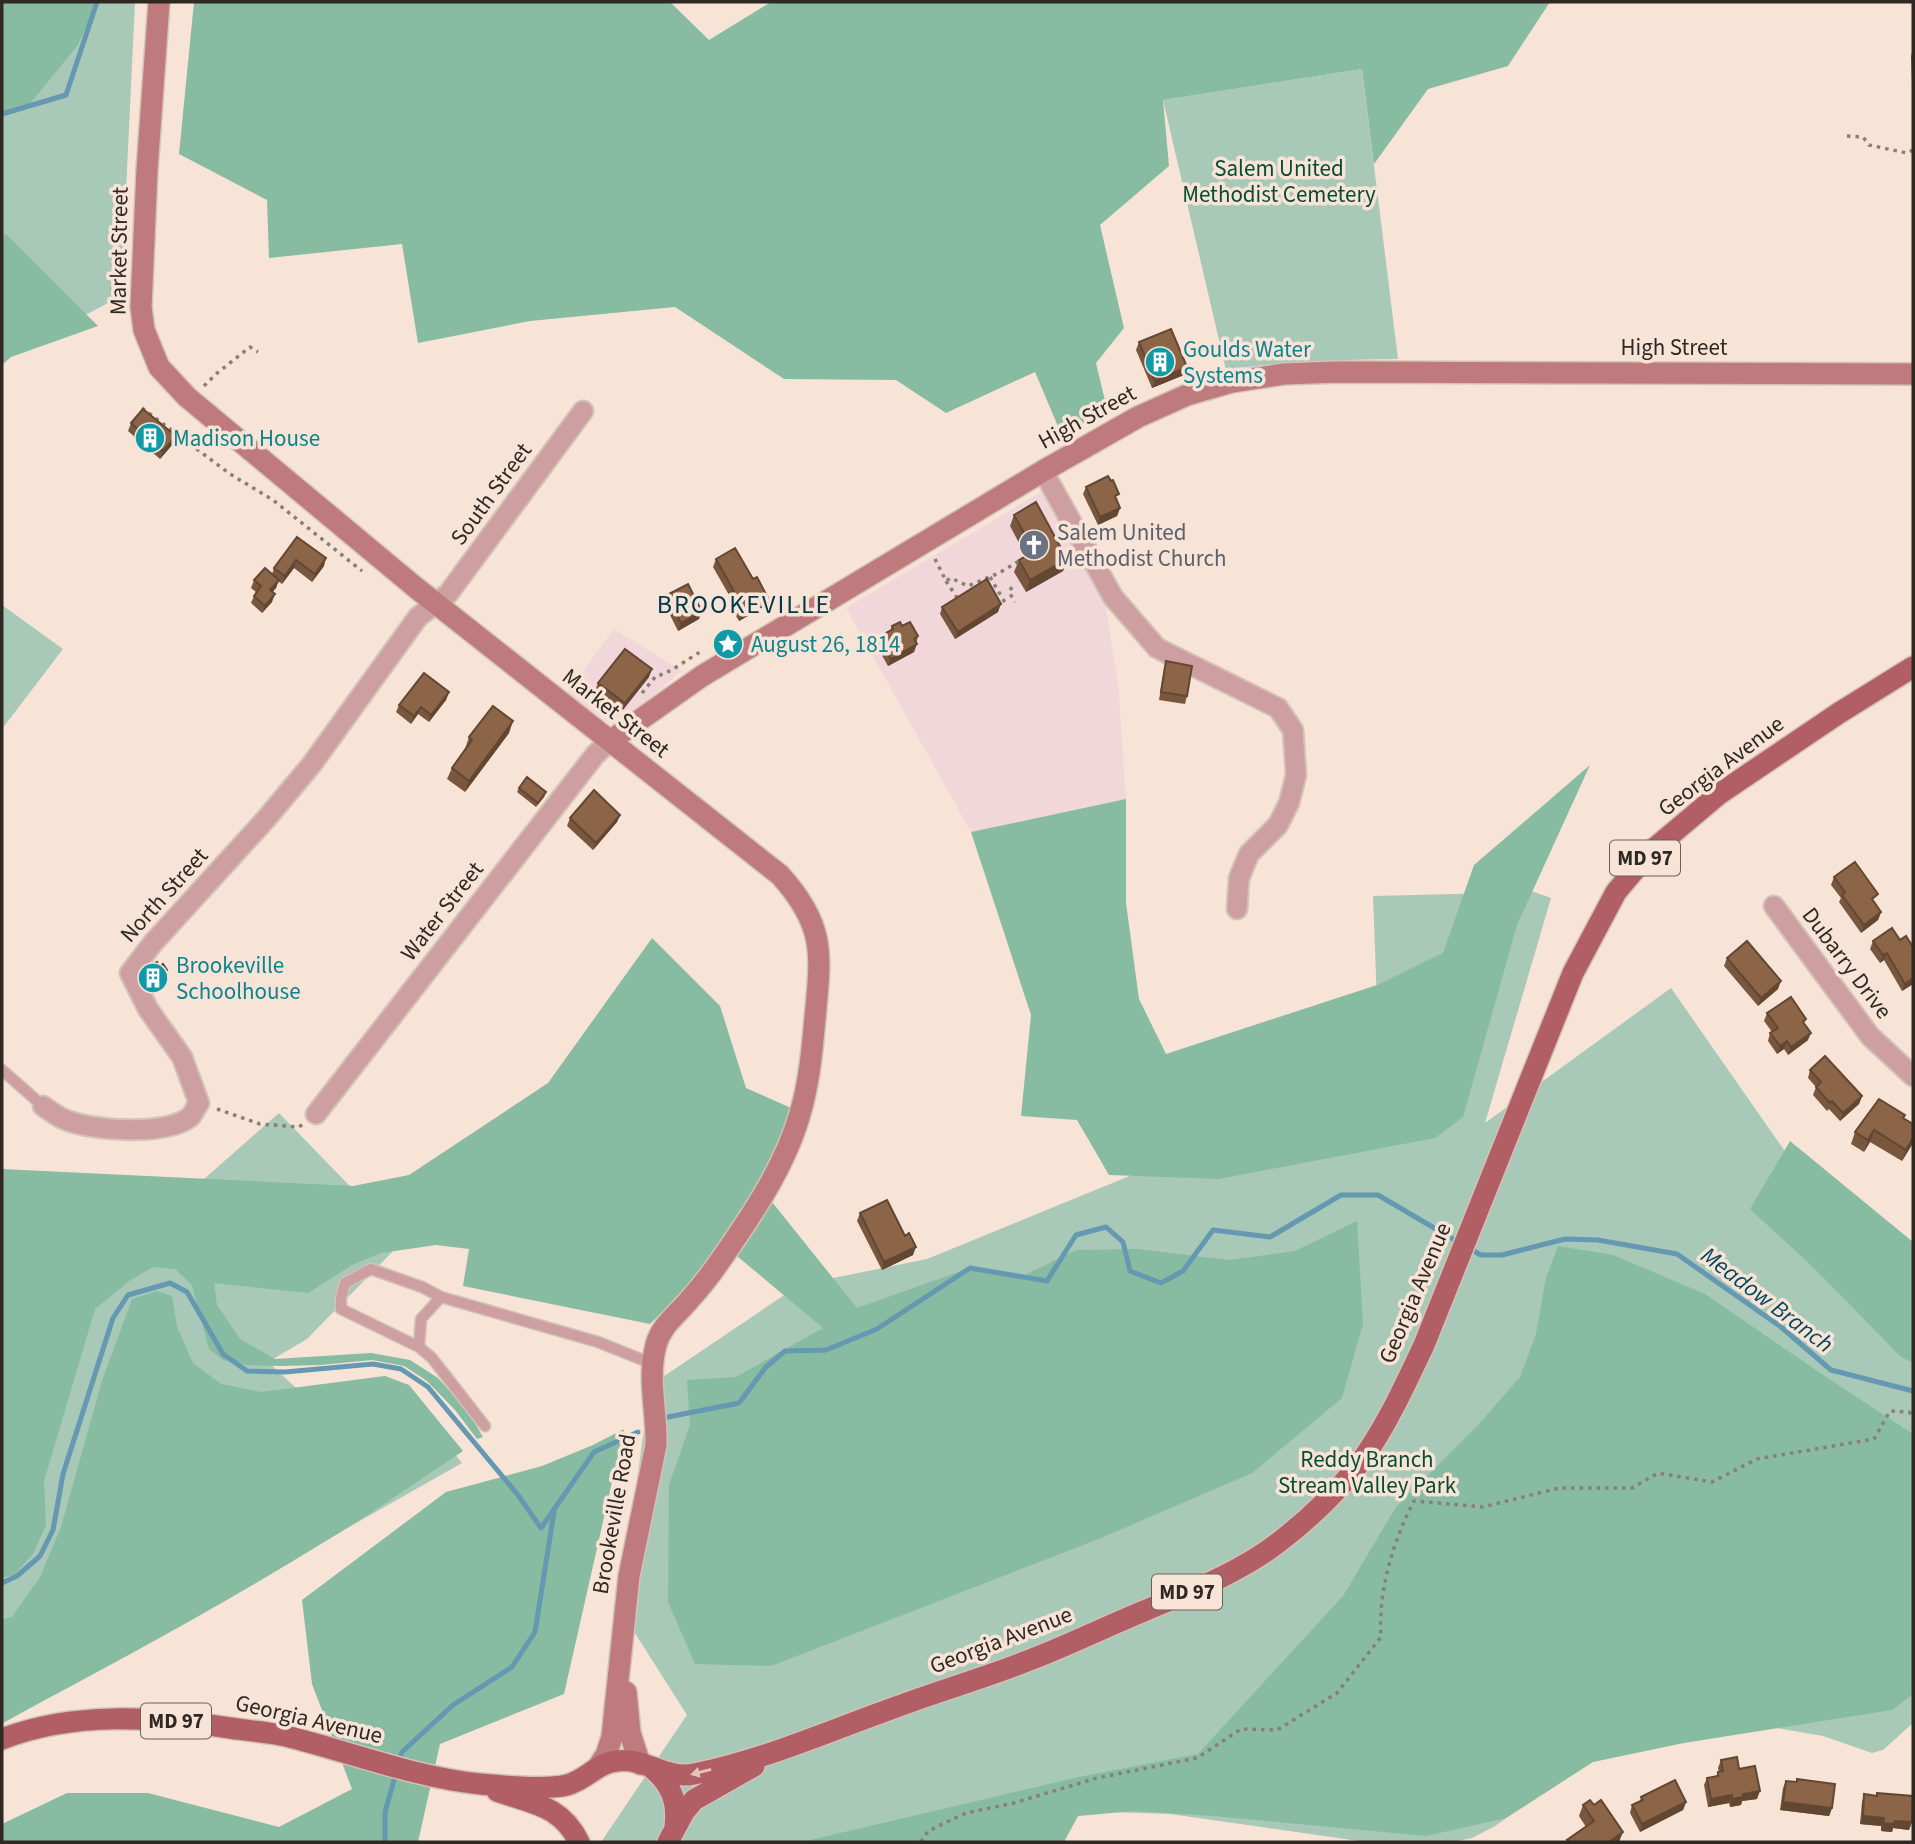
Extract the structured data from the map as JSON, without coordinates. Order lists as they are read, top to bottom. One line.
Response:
{"streets":{"main road":["Market Street","High Street","Georgia Avenue","MD 97","Brookeville Road"],"street":["South Street","North Street","Water Street","Dubarry Drive"]},"crossings":[["Market Street","High Street"],["Market Street","South Street"],["Market Street","North Street"],["Market Street","Water Street"],["Market Street","Brookeville Road"],["High Street","Water Street"],["South Street","North Street"],["Georgia Avenue","Brookeville Road"]],"districts":["BROOKEVILLE"],"water":["Meadow Branch"],"parks":["Salem United Methodist Cemetery","Reddy Branch Stream Valley Park"],"places":{"building":["Goulds Water Systems","Madison House","Brookeville Schoolhouse"],"church":["Salem United Methodist Church"],"place":["August 26, 1814"]}}
